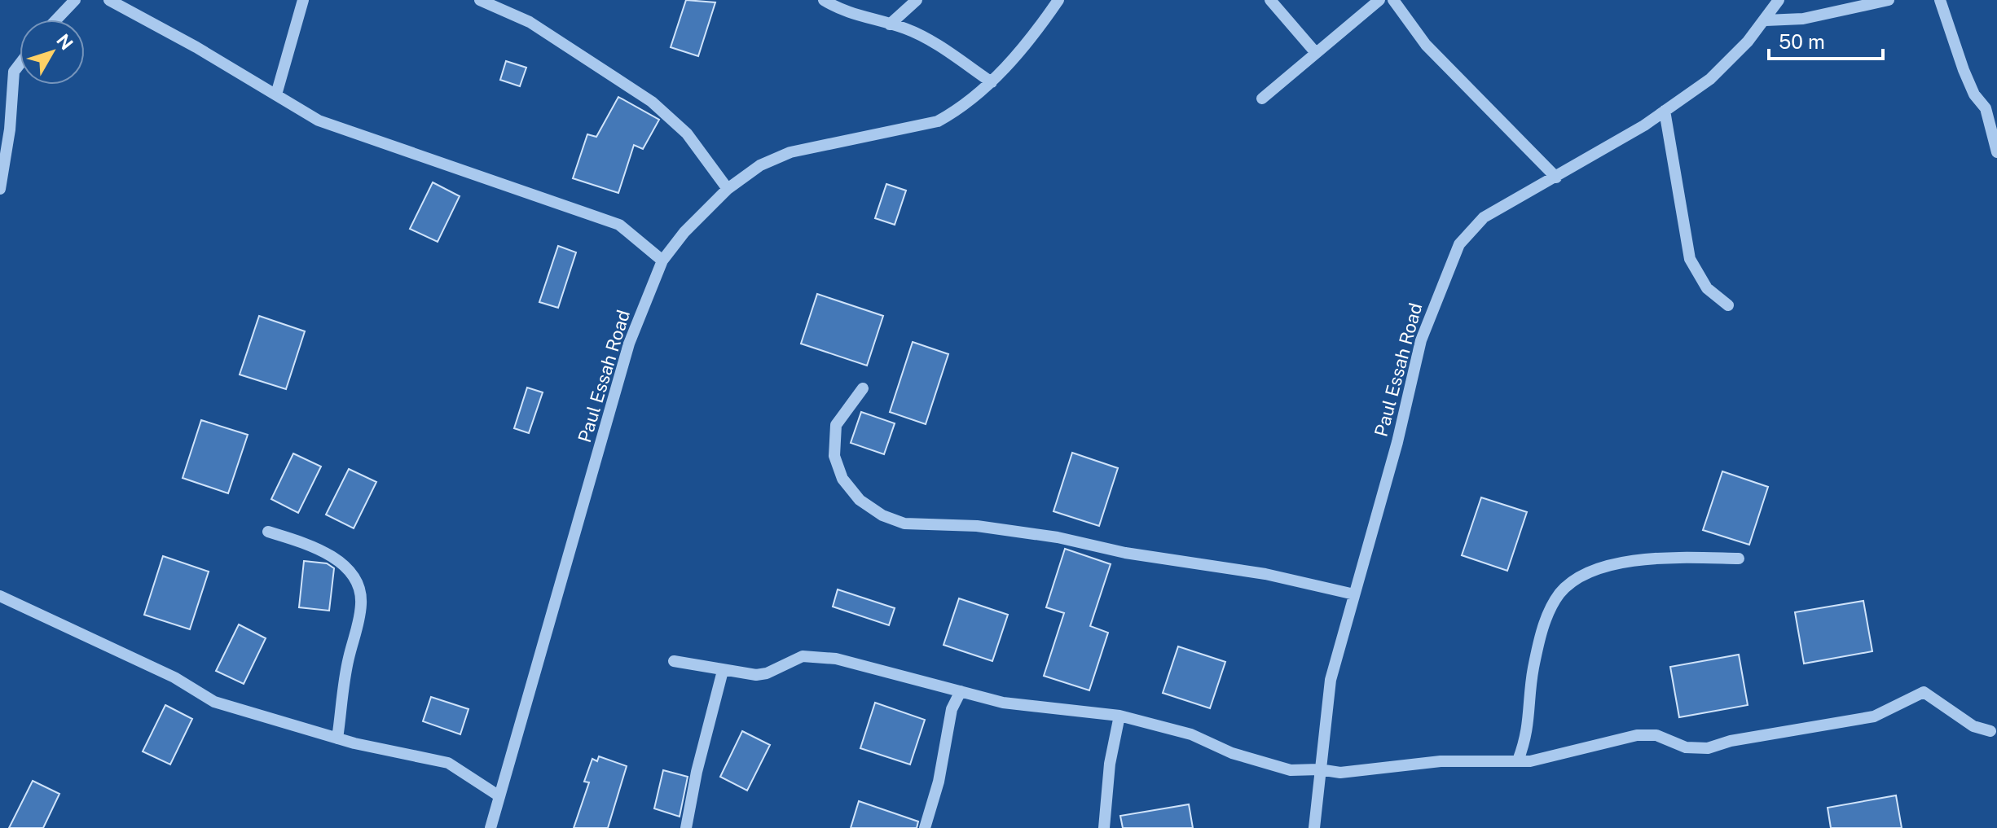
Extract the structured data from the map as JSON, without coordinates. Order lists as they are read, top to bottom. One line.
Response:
{"streets":{"street":["Paul Essah Road"]},"scale_bar":"50 m","north":"top right"}
